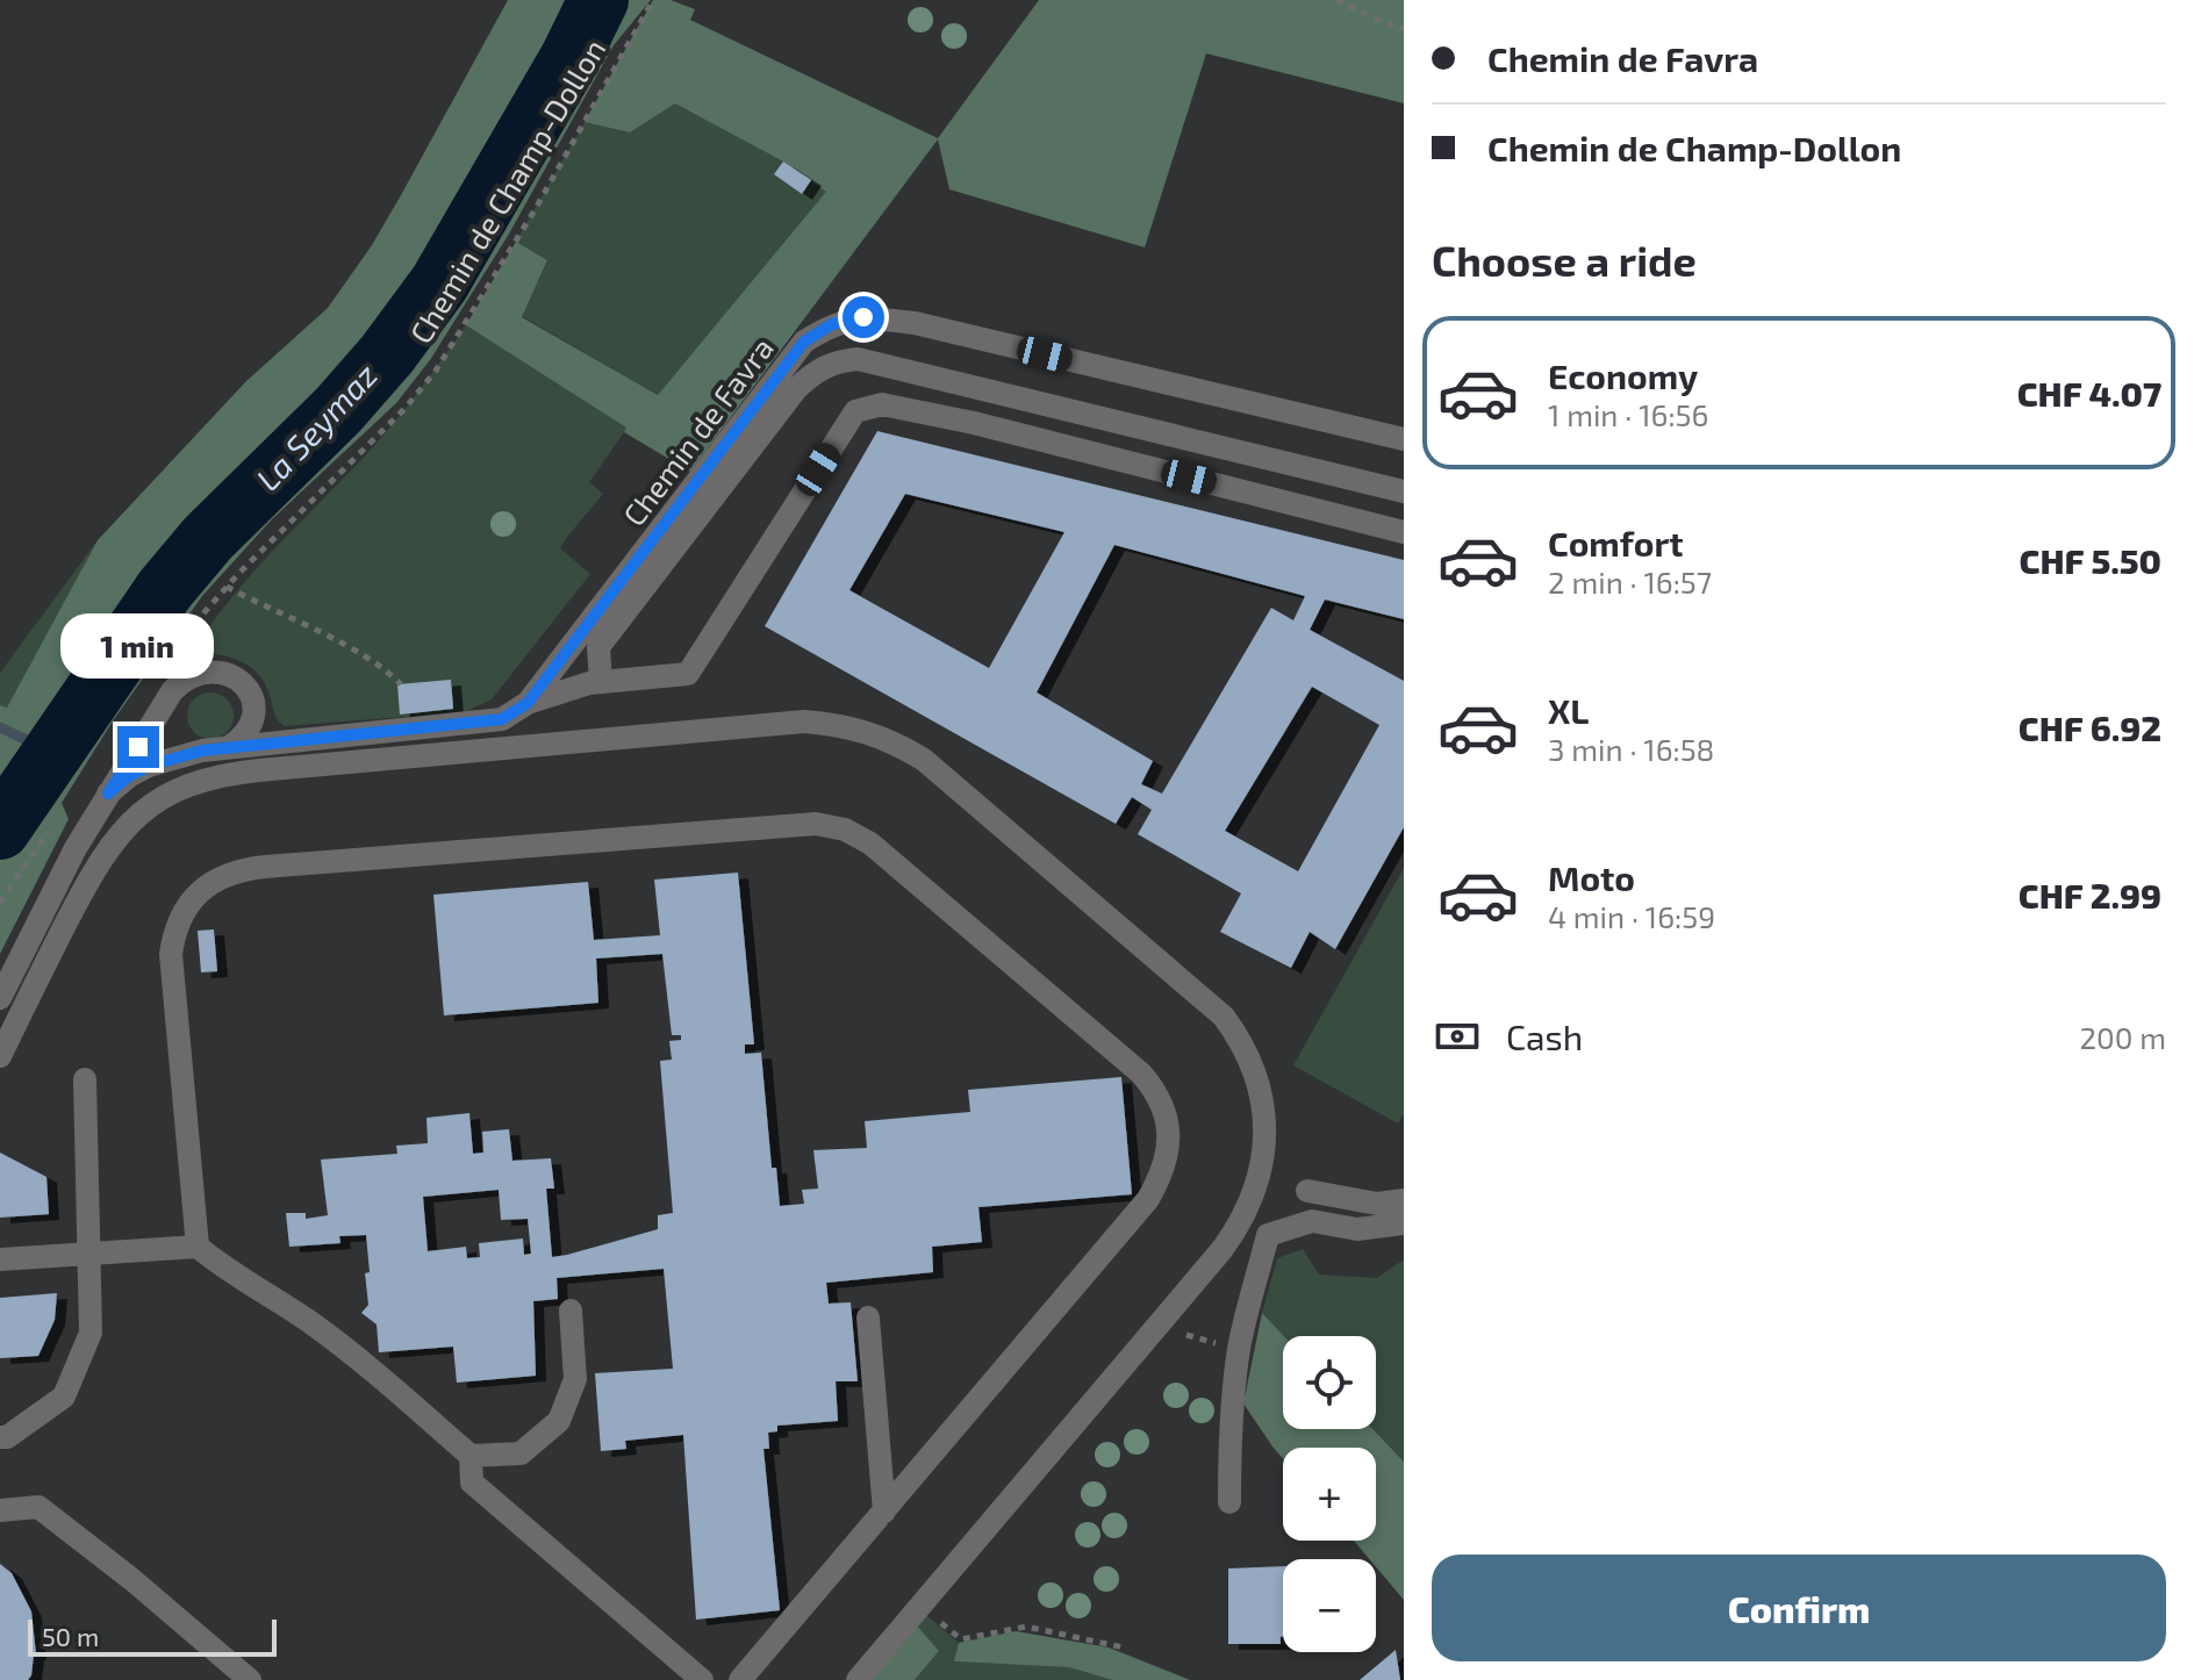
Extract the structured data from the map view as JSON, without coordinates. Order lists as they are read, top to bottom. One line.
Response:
{"streets":{"street":["Chemin de Favra"],"path":["Chemin de Champ-Dollon"]},"water":["La Seymaz"],"scale_bar":"50 m","page":{"banner":["Chemin de Favra","Chemin de Champ-Dollon"],"heading":"Choose a ride","list":[{"name":"Economy","note":"1 min · 16:56","value":"CHF 4.07"},{"name":"Comfort","note":"2 min · 16:57","value":"CHF 5.50"},{"name":"XL","note":"3 min · 16:58","value":"CHF 6.92"},{"name":"Moto","note":"4 min · 16:59","value":"CHF 2.99"}],"bubble":"1 min","pay":["Cash","200 m"],"map_buttons":["+","−"],"buttons":"Confirm","scale":"50 m"}}
